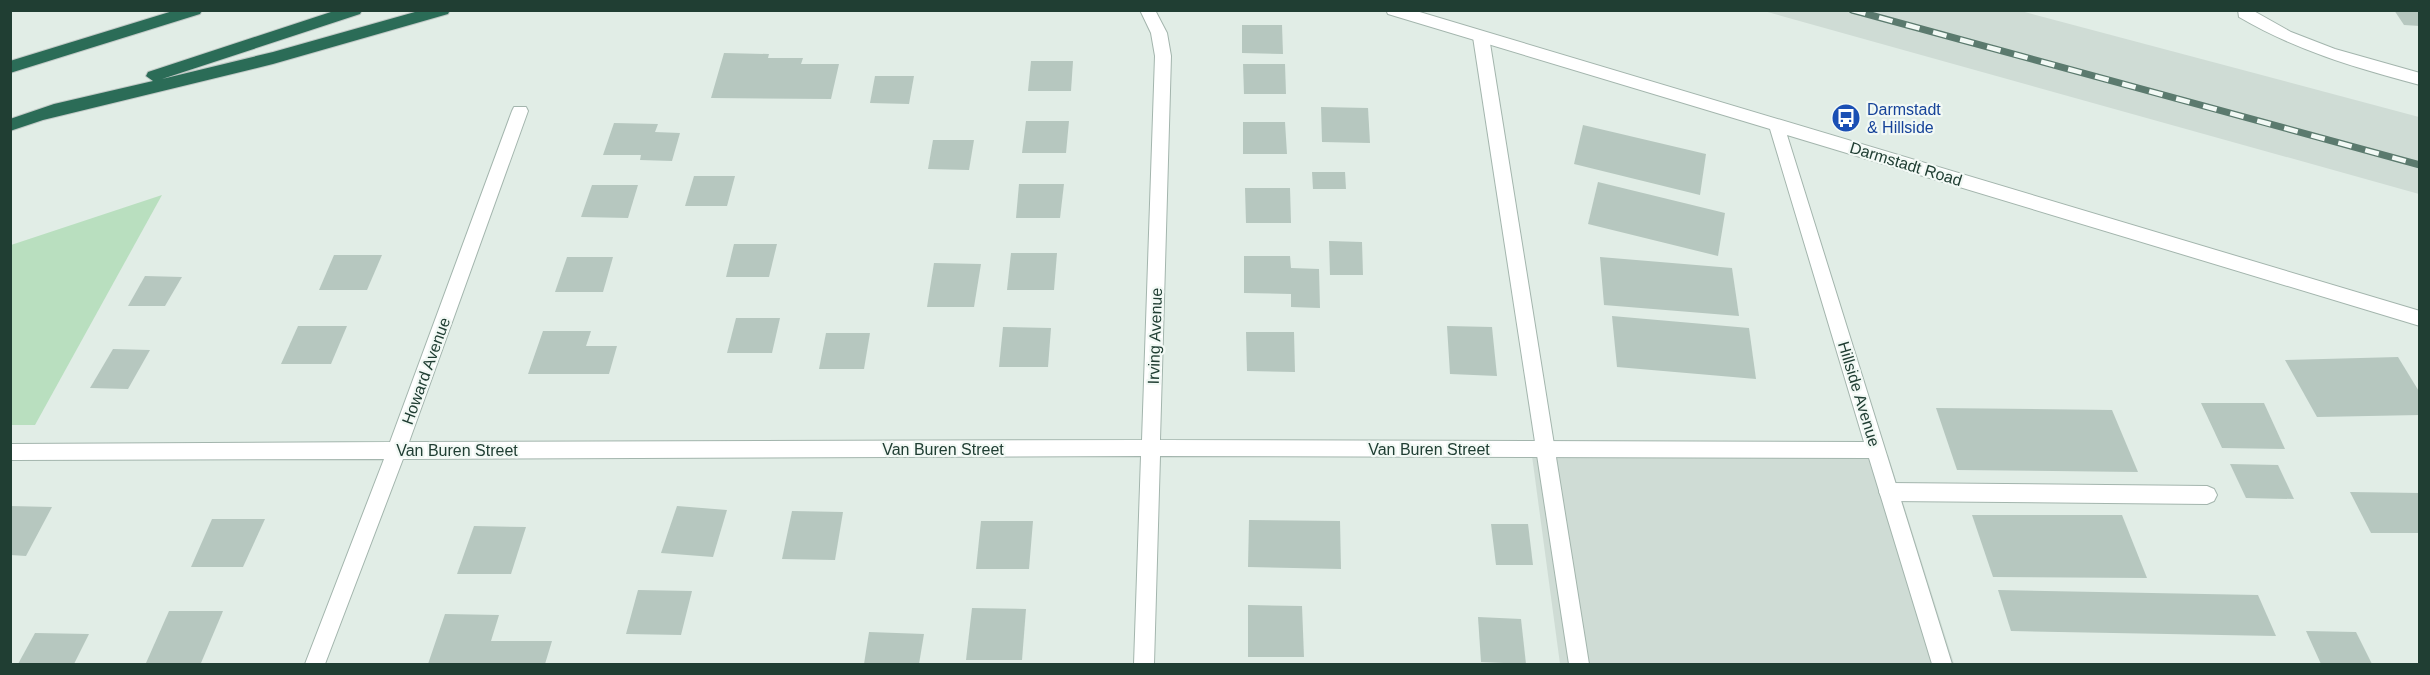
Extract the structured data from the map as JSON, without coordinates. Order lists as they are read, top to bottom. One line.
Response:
{"streets":{"street":["Darmstadt Road","Irving Avenue","Howard Avenue","Hillside Avenue","Van Buren Street"]},"crossings":[["Darmstadt Road","Hillside Avenue"],["Irving Avenue","Van Buren Street"],["Howard Avenue","Van Buren Street"],["Hillside Avenue","Van Buren Street"]],"places":{"bus stop":["Darmstadt & Hillside"]}}
